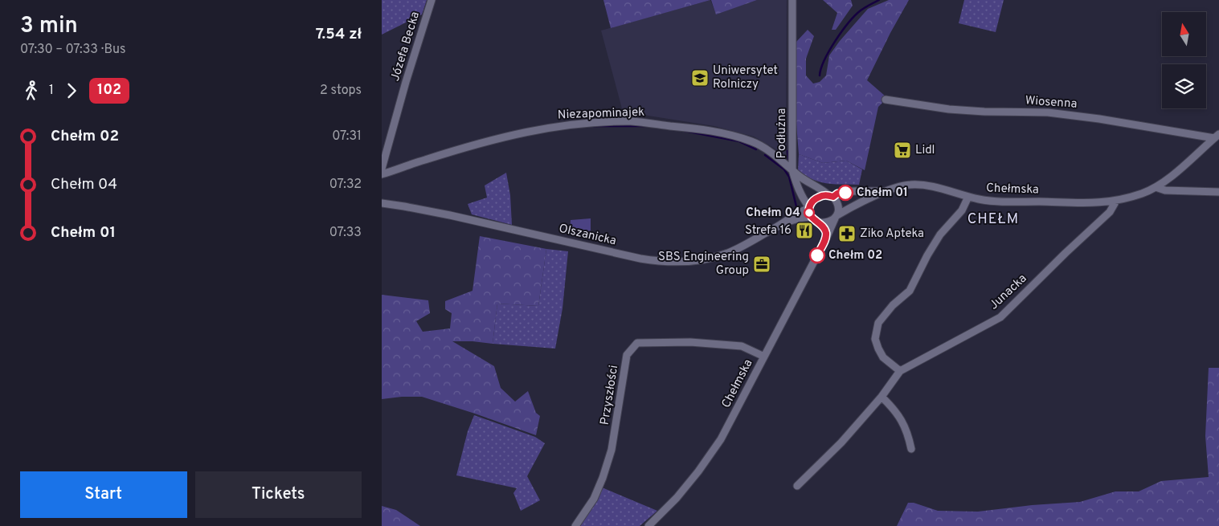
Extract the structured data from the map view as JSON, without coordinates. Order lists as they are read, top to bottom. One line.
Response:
{"streets":{"street":["Józefa Becka","Wiosenna","Niezapominajek","Podłużna","Chełmska","Olszanicka","Junacka","Przyszłości"]},"crossings":[["Niezapominajek","Podłużna"],["Podłużna","Chełmska"],["Podłużna","Olszanicka"],["Chełmska","Olszanicka"],["Chełmska","Junacka"],["Chełmska","Przyszłości"]],"districts":["CHEŁM"],"places":{"school or university":["Uniwersytet Rolniczy"],"supermarket":["Lidl"],"other":["Chełm 01","Chełm 04","Chełm 02"],"restaurant":["Strefa 16"],"pharmacy":["Ziko Apteka"],"office":["SBS Engineering Group"]},"lines":["bus line 102"],"north":"top","page":{"heading":["3 min","07:30 – 07:33 · Bus","7.54 zł"],"legs":["1","102","2 stops"],"list":[{"name":"Chełm 02","value":"07:31"},{"name":"Chełm 04","value":"07:32"},{"name":"Chełm 01","value":"07:33"}],"buttons":["Start","Tickets"]}}
